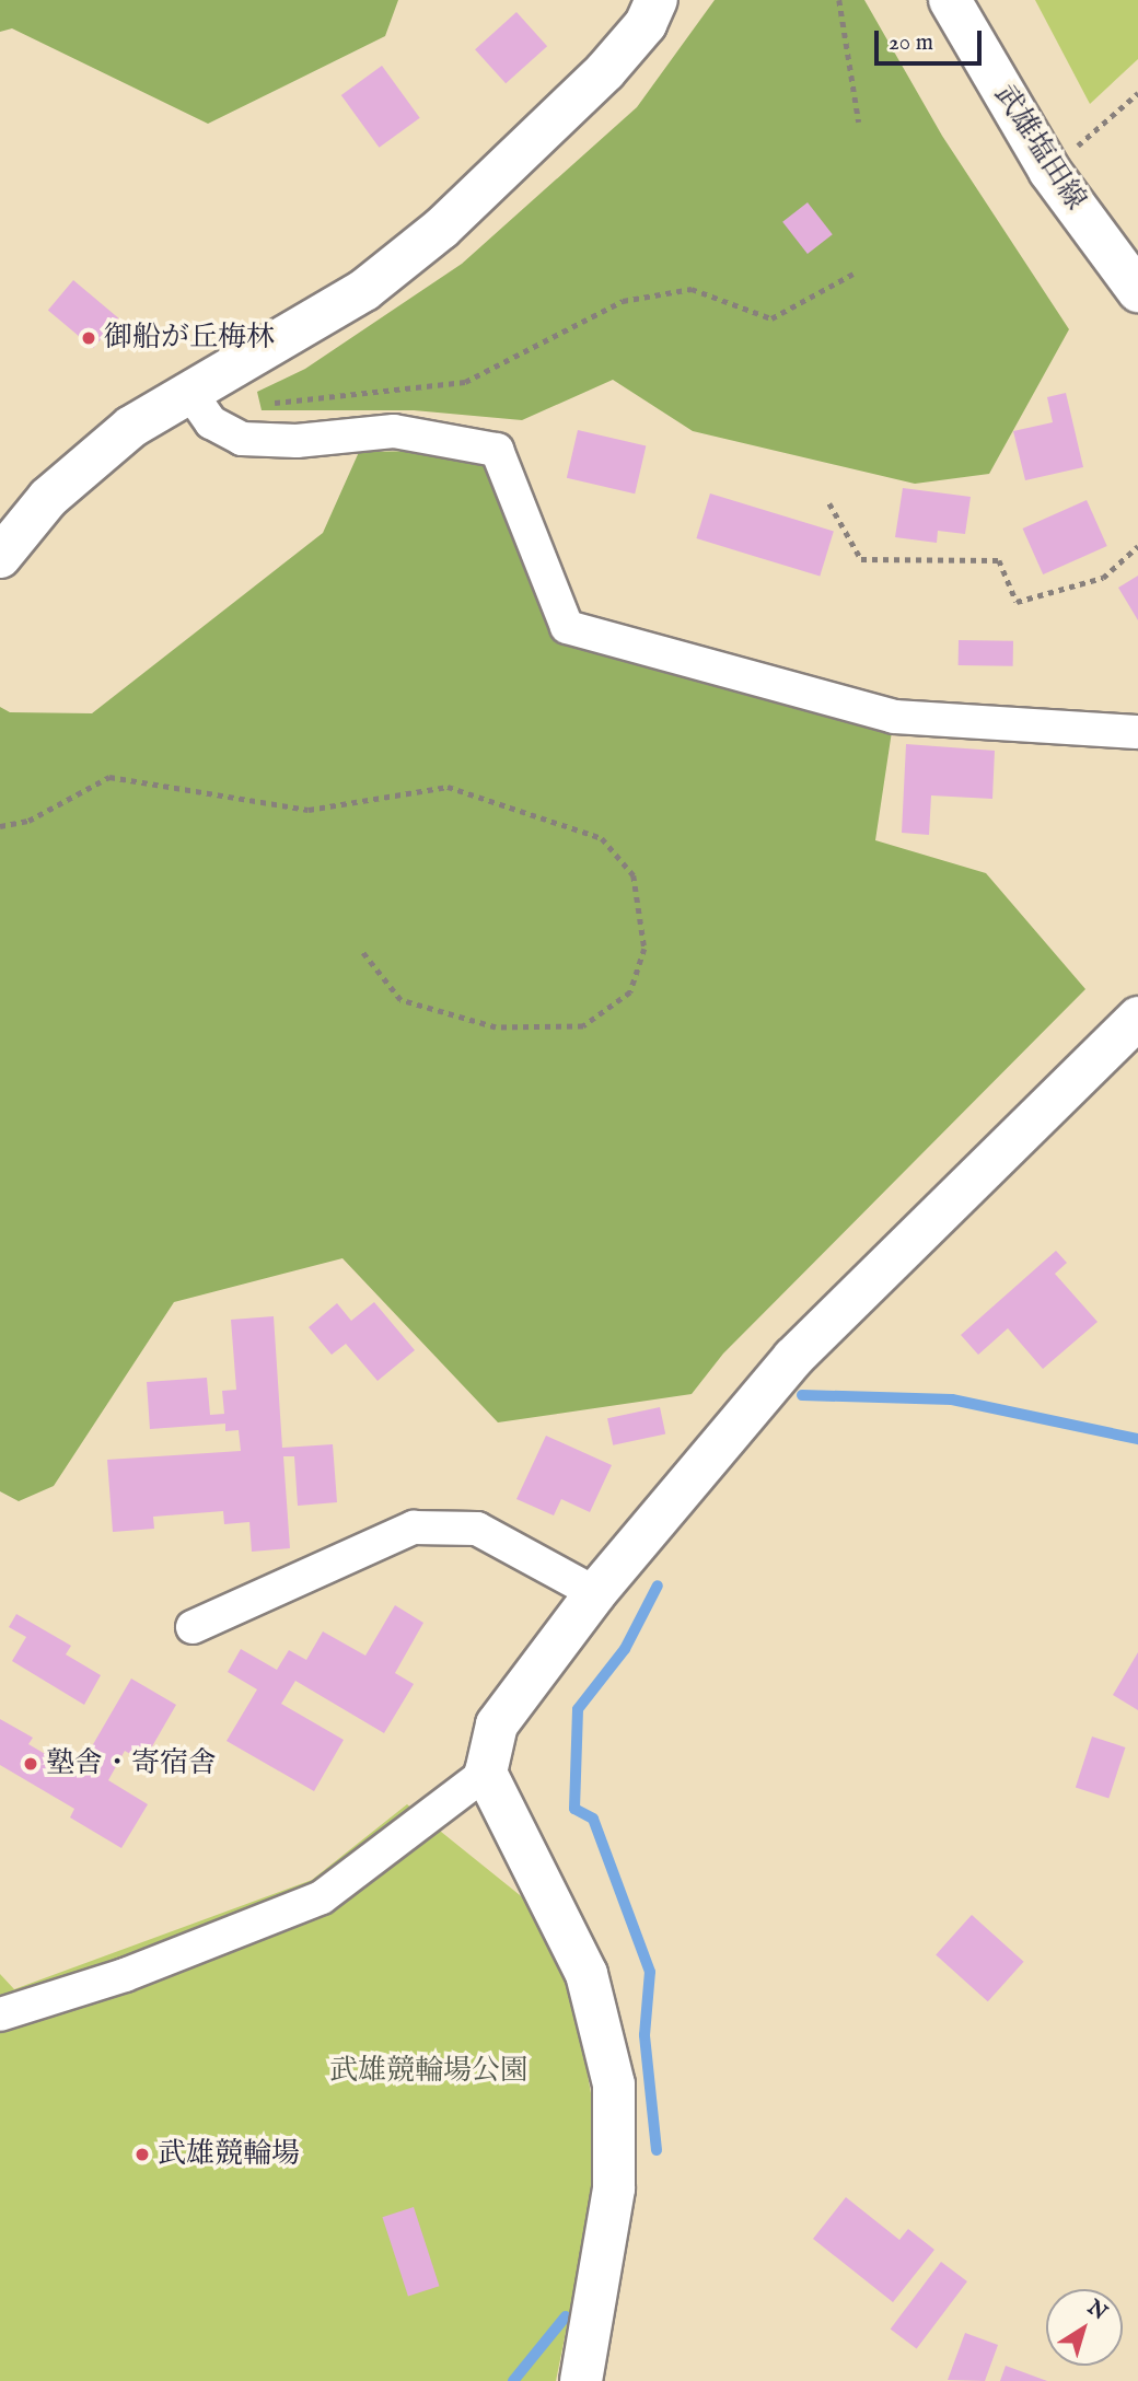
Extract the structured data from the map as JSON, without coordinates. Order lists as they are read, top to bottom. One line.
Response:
{"streets":{"street":["武雄塩田線"]},"parks":["武雄競輪場公園"],"places":["御船が丘梅林","塾舎・寄宿舎","武雄競輪場"],"scale_bar":"20 m","north":"top right"}
